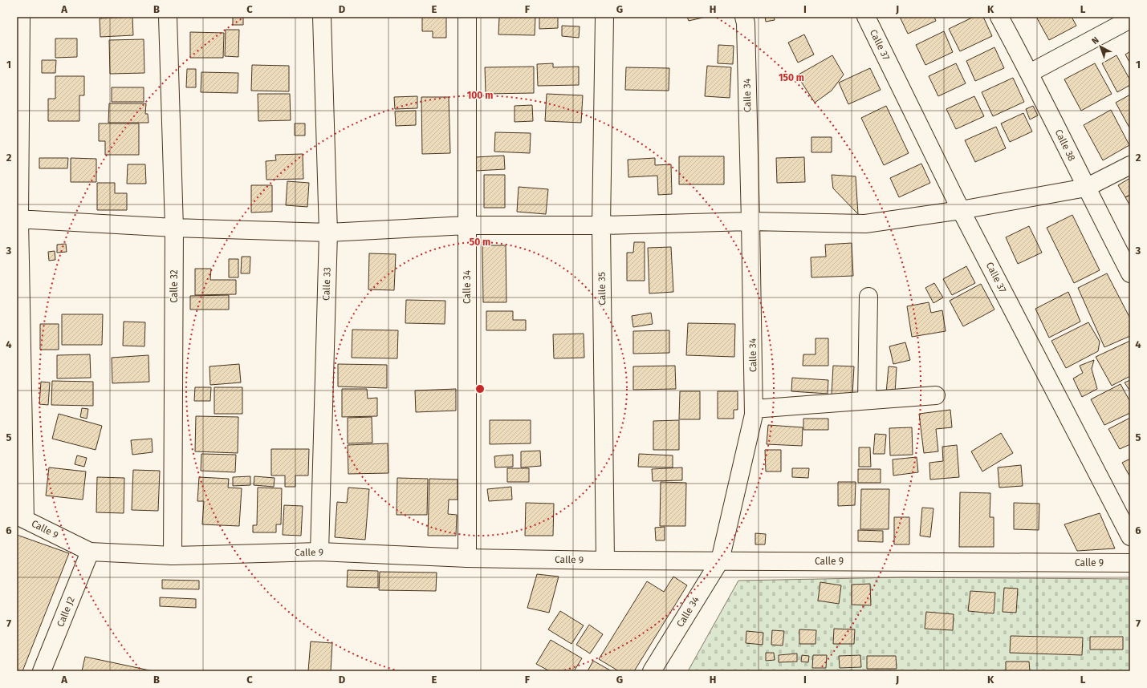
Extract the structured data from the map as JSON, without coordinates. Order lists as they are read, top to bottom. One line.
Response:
{"streets":{"street":["Calle 37","Calle 34","Calle 38","Calle 33","Calle 32","Calle 35","Calle 9","Calle J2"]},"crossings":[["Calle 34","Calle 9"],["Calle 33","Calle 9"],["Calle 32","Calle 9"],["Calle 35","Calle 9"],["Calle 9","Calle J2"]],"north":"top left","grid":{"columns":["A","B","C","D","E","F","G","H","I","J","K","L"],"rows":["1","2","3","4","5","6","7"]},"rings":["150 m","100 m","50 m"]}
